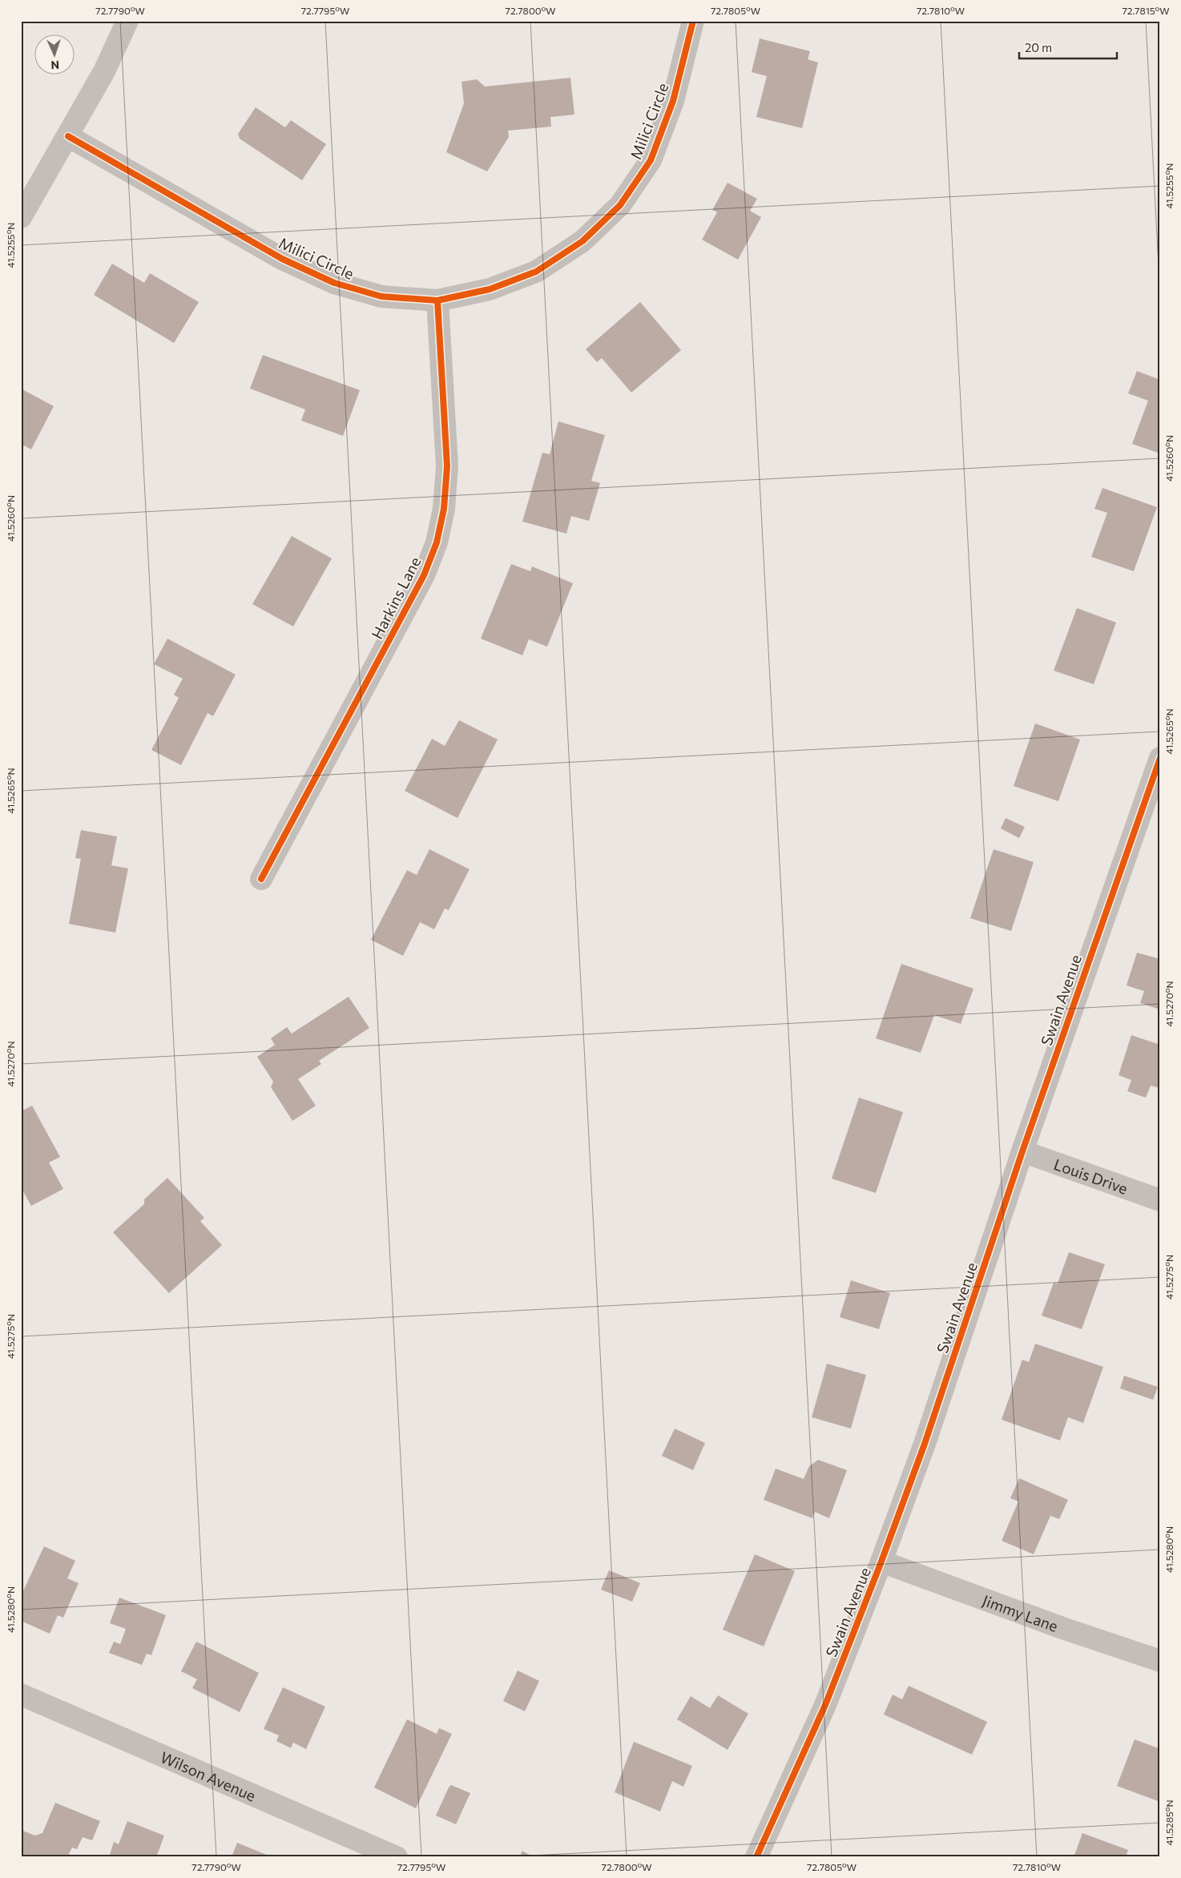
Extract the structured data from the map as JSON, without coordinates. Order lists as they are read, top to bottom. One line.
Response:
{"streets":{"street":["Milici Circle","Harkins Lane","Swain Avenue","Louis Drive","Jimmy Lane","Wilson Avenue"]},"crossings":[["Milici Circle","Harkins Lane"],["Swain Avenue","Louis Drive"],["Swain Avenue","Jimmy Lane"]],"scale_bar":"20 m","north":"bottom","coordinates":["72.7790°W","72.7795°W","72.7800°W","72.7805°W","72.7810°W","72.7815°W","41.5255°N","41.5260°N","41.5265°N","41.5270°N","41.5275°N","41.5280°N","41.5285°N"]}
